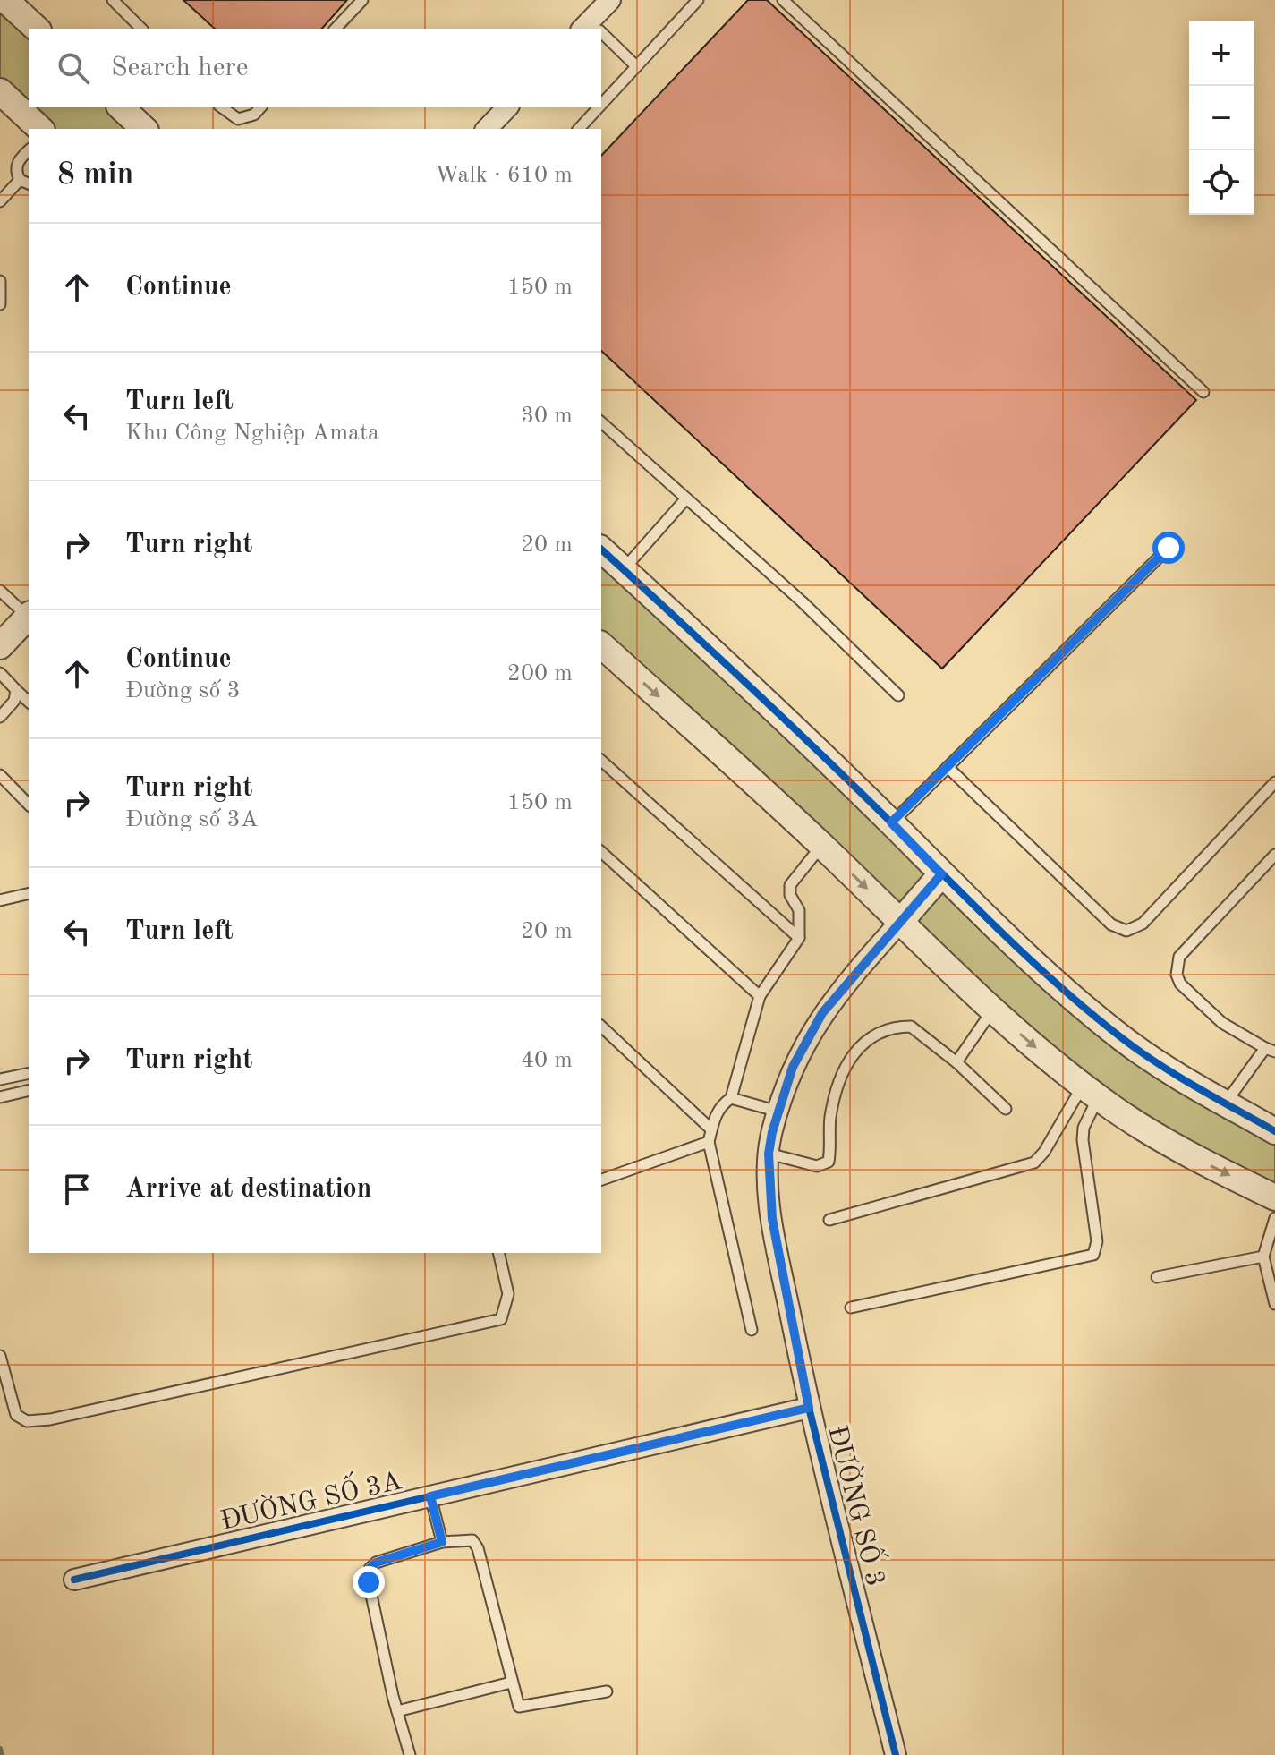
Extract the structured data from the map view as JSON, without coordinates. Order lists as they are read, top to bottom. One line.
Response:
{"streets":{"street":["ĐƯỜNG SỐ 3A","ĐƯỜNG SỐ 3"]},"crossings":[["ĐƯỜNG SỐ 3A","ĐƯỜNG SỐ 3"]],"page":{"map_buttons":["+","−"],"search":"Search here","heading":["8 min","Walk · 610 m"],"list":[["Continue","150 m"],["Turn left","Khu Công Nghiệp Amata","30 m"],["Turn right","20 m"],["Continue","Đường số 3","200 m"],["Turn right","Đường số 3A","150 m"],["Turn left","20 m"],["Turn right","40 m"],"Arrive at destination"]}}
